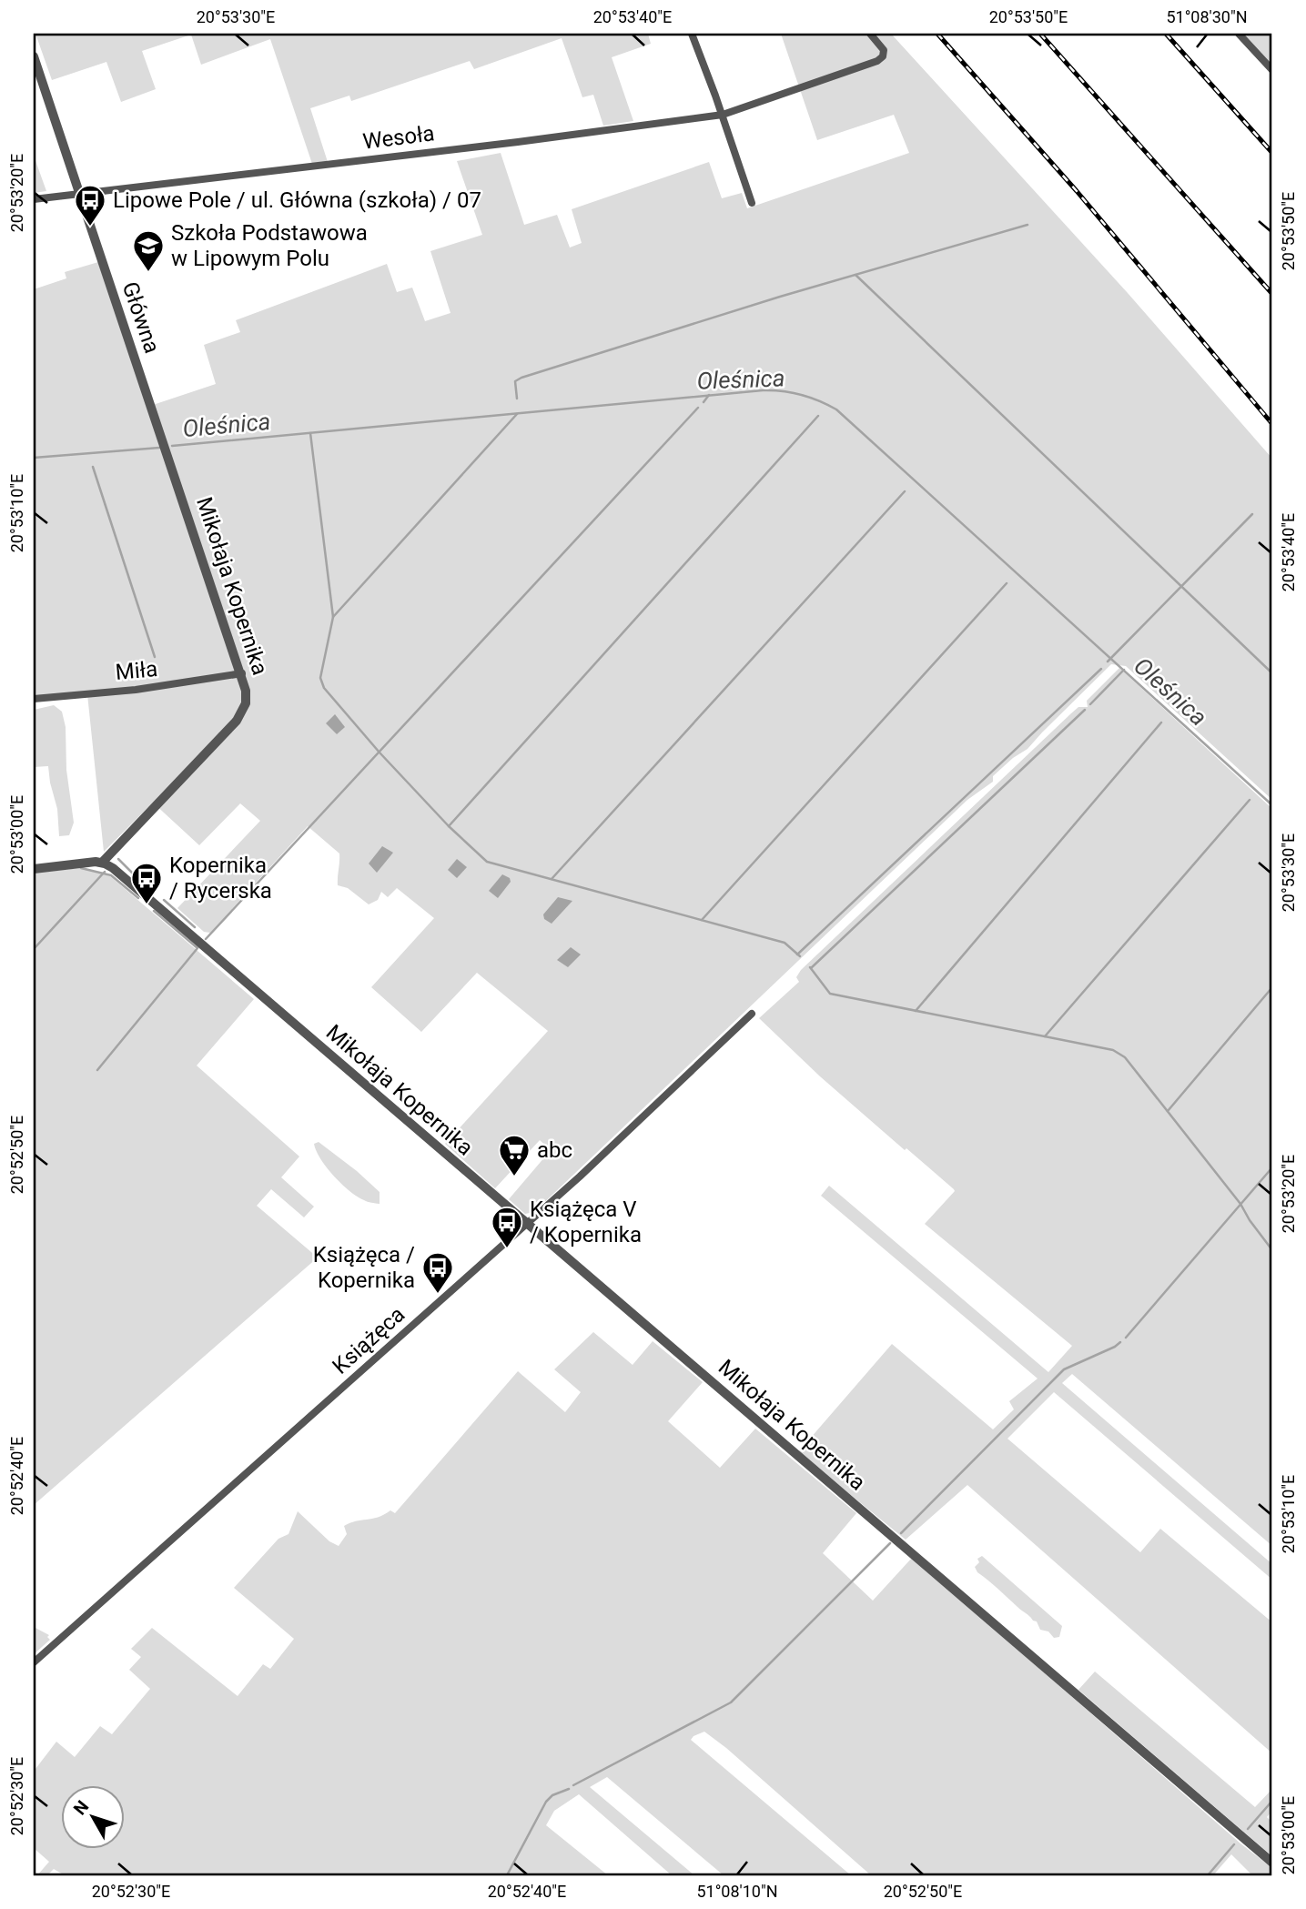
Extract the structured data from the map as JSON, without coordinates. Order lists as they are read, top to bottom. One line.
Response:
{"streets":{"street":["Wesoła","Główna","Mikołaja Kopernika","Miła","Książęca"]},"crossings":[["Wesoła","Główna"],["Główna","Mikołaja Kopernika"],["Mikołaja Kopernika","Miła"],["Mikołaja Kopernika","Książęca"]],"water":["Oleśnica"],"places":{"bus stop":["Lipowe Pole / ul. Główna (szkoła) / 07","Kopernika / Rycerska","Książęca V / Kopernika","Książęca / Kopernika"],"school or university":["Szkoła Podstawowa w Lipowym Polu"],"supermarket":["abc"]},"north":"top left","coordinates":["20°53'30\"E","20°53'40\"E","20°53'50\"E","51°08'30\"N","20°53'20\"E","20°53'10\"E","20°53'00\"E","20°52'50\"E","20°52'40\"E","20°52'30\"E","51°08'10\"N"]}
